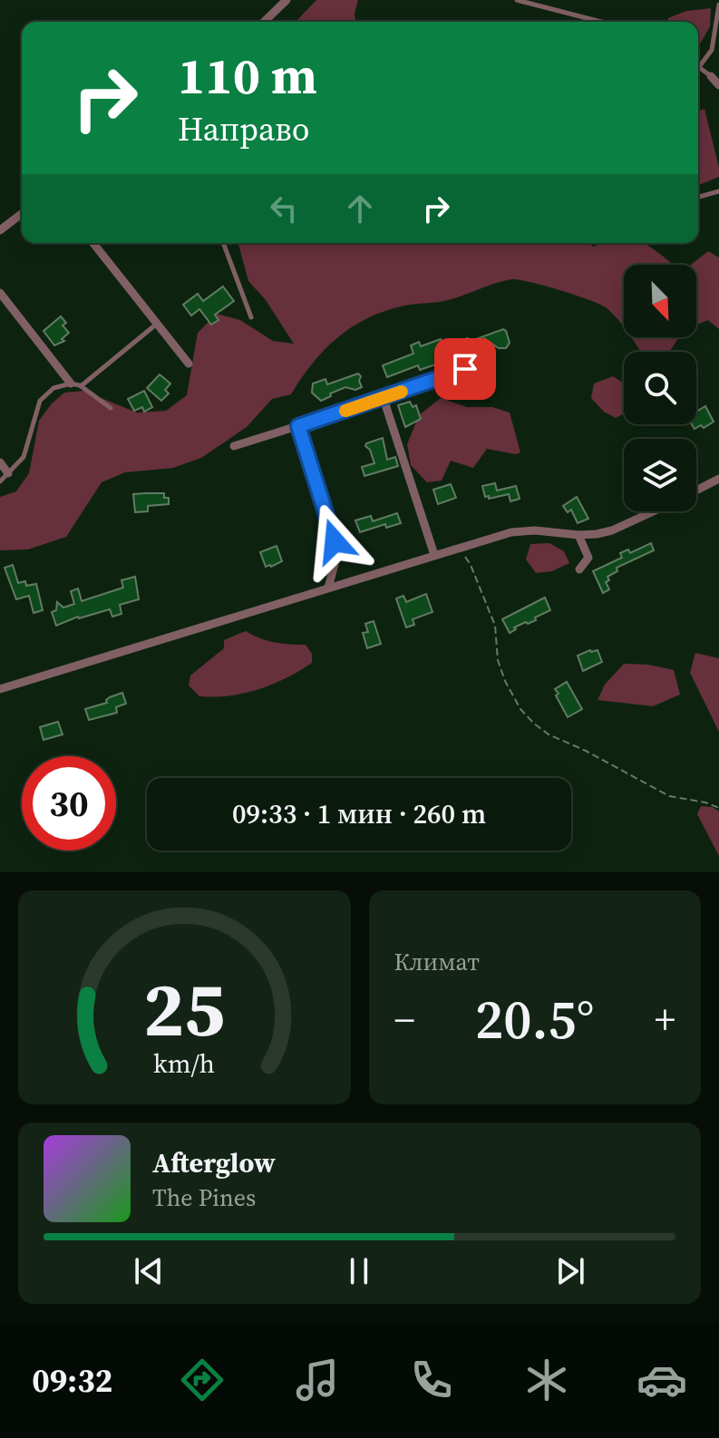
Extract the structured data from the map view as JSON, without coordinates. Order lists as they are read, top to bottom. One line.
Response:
{"north":"bottom right","page":{"turn":["110 m","Направо"],"limit":"30","trip":"09:33 · 1 мин · 260 m","tile":"Климат","heat":["−","20.5°","+"],"song":["Afterglow","The Pines"],"tabs":"09:32","gauge":["25","km/h"]}}
